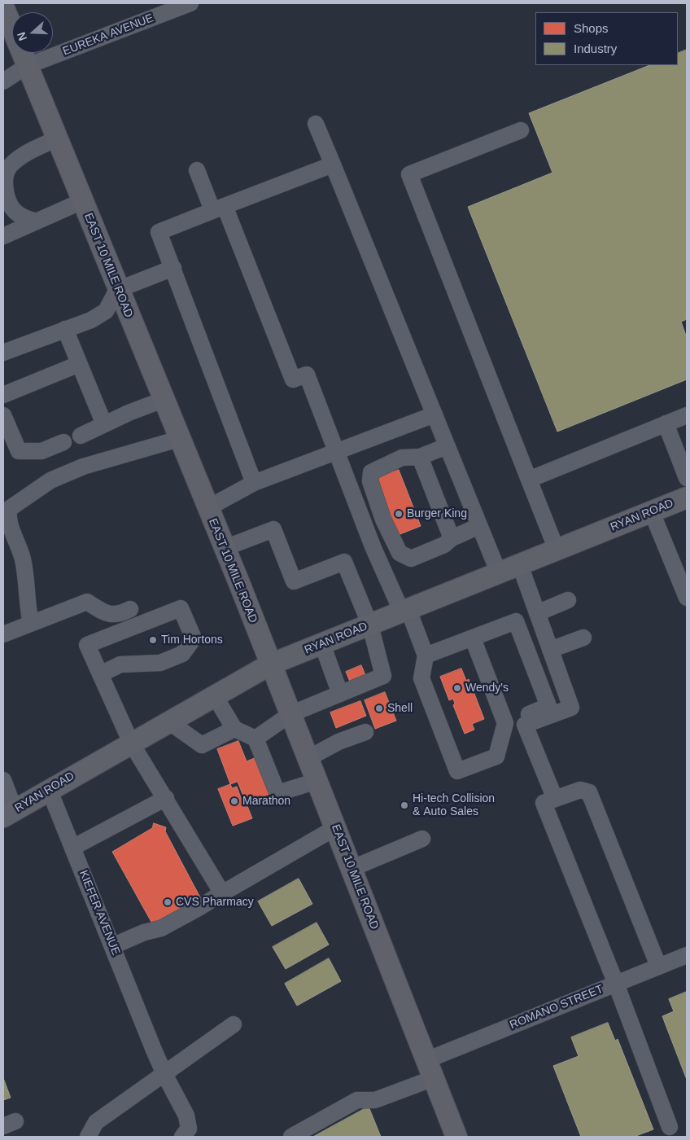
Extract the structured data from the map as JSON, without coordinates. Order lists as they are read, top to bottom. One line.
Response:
{"streets":{"main road":["EAST 10 MILE ROAD","RYAN ROAD"],"street":["EUREKA AVENUE","KIEFER AVENUE","ROMANO STREET"]},"crossings":[["EUREKA AVENUE","EAST 10 MILE ROAD"],["EAST 10 MILE ROAD","RYAN ROAD"],["EAST 10 MILE ROAD","ROMANO STREET"],["RYAN ROAD","KIEFER AVENUE"]],"places":["Burger King","Tim Hortons","Wendy's","Shell","Marathon","Hi-tech Collision & Auto Sales","CVS Pharmacy"],"legend":["Shops","Industry"],"north":"left"}
